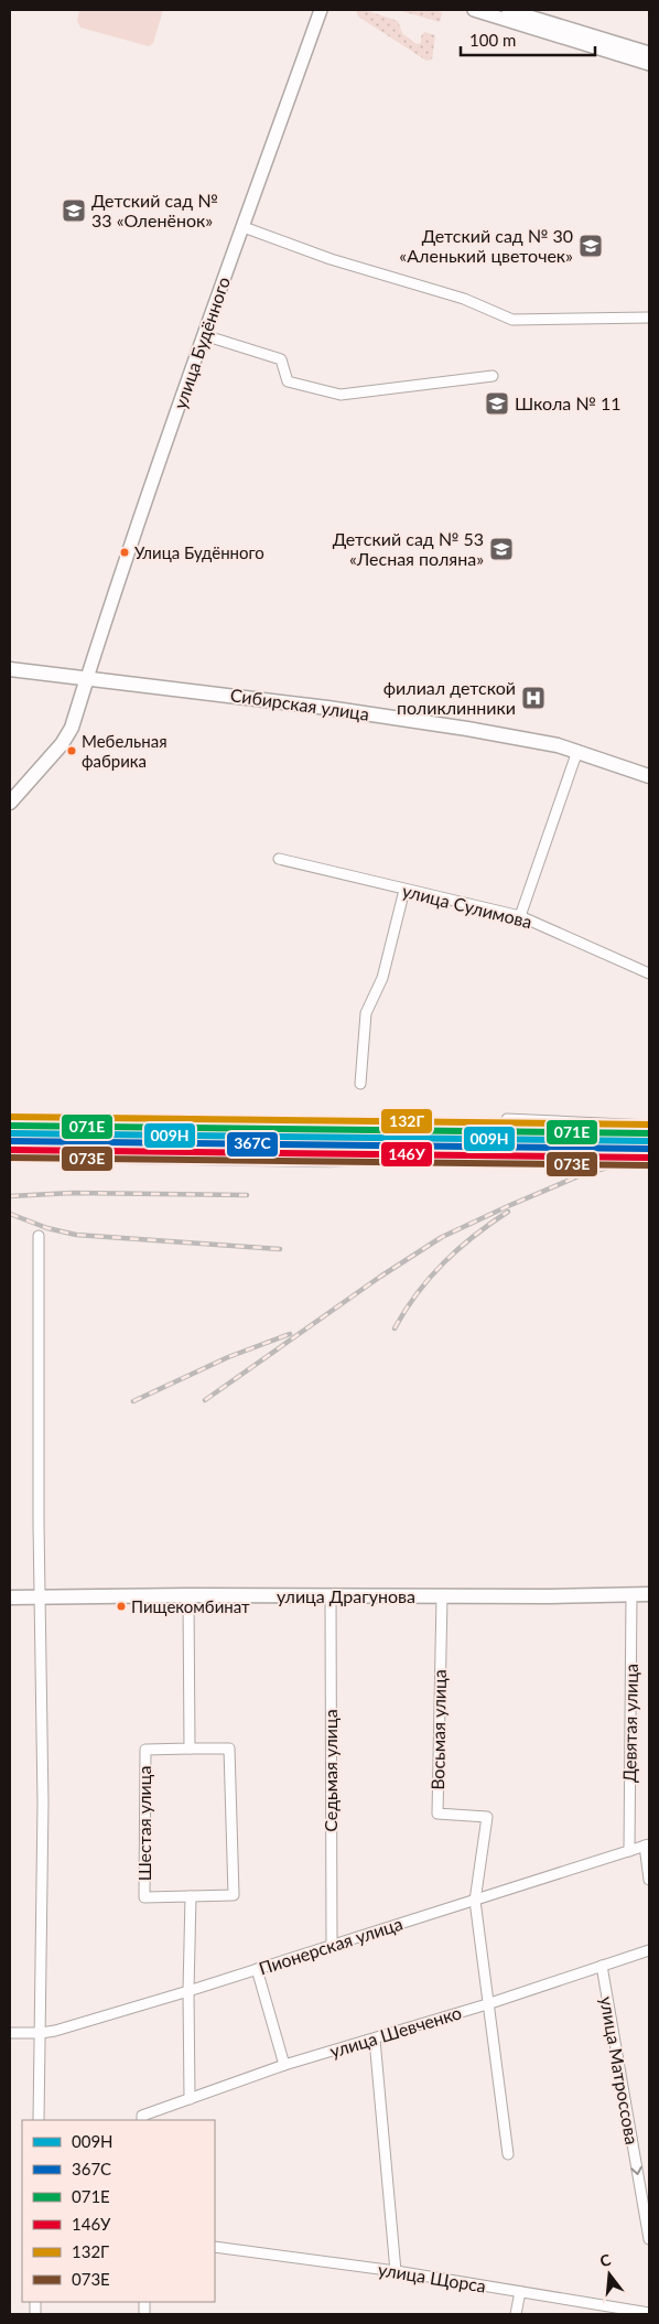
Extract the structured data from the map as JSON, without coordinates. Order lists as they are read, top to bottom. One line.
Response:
{"streets":{"main road":["Сибирская улица","улица Драгунова"],"street":["улица Будённого","улица Сулимова","Девятая улица","Восьмая улица","Седьмая улица","Шестая улица","Пионерская улица","улица Шевченко","улица Матроссова","улица Щорса"]},"crossings":[["улица Будённого","Сибирская улица"],["улица Драгунова","Девятая улица"],["улица Драгунова","Восьмая улица"],["улица Драгунова","Седьмая улица"],["Девятая улица","Пионерская улица"],["Восьмая улица","Пионерская улица"],["Седьмая улица","Пионерская улица"],["улица Шевченко","улица Матроссова"]],"one_way":["улица Матроссова"],"places":{"school or university":["Детский сад № 33 «Оленёнок»","Детский сад № 30 «Аленький цветочек»","Школа № 11","Детский сад № 53 «Лесная поляна»"],"other":["Улица Будённого","Мебельная фабрика","Пищекомбинат"],"hospital":["филиал детской поликлинники"]},"lines":["transit line 132Г","transit line 071Е","transit line 009Н","transit line 367С","transit line 146У","transit line 073Е"],"legend":["009Н","367С","071Е","146У","132Г","073Е"],"scale_bar":"100 m","north":"top"}
